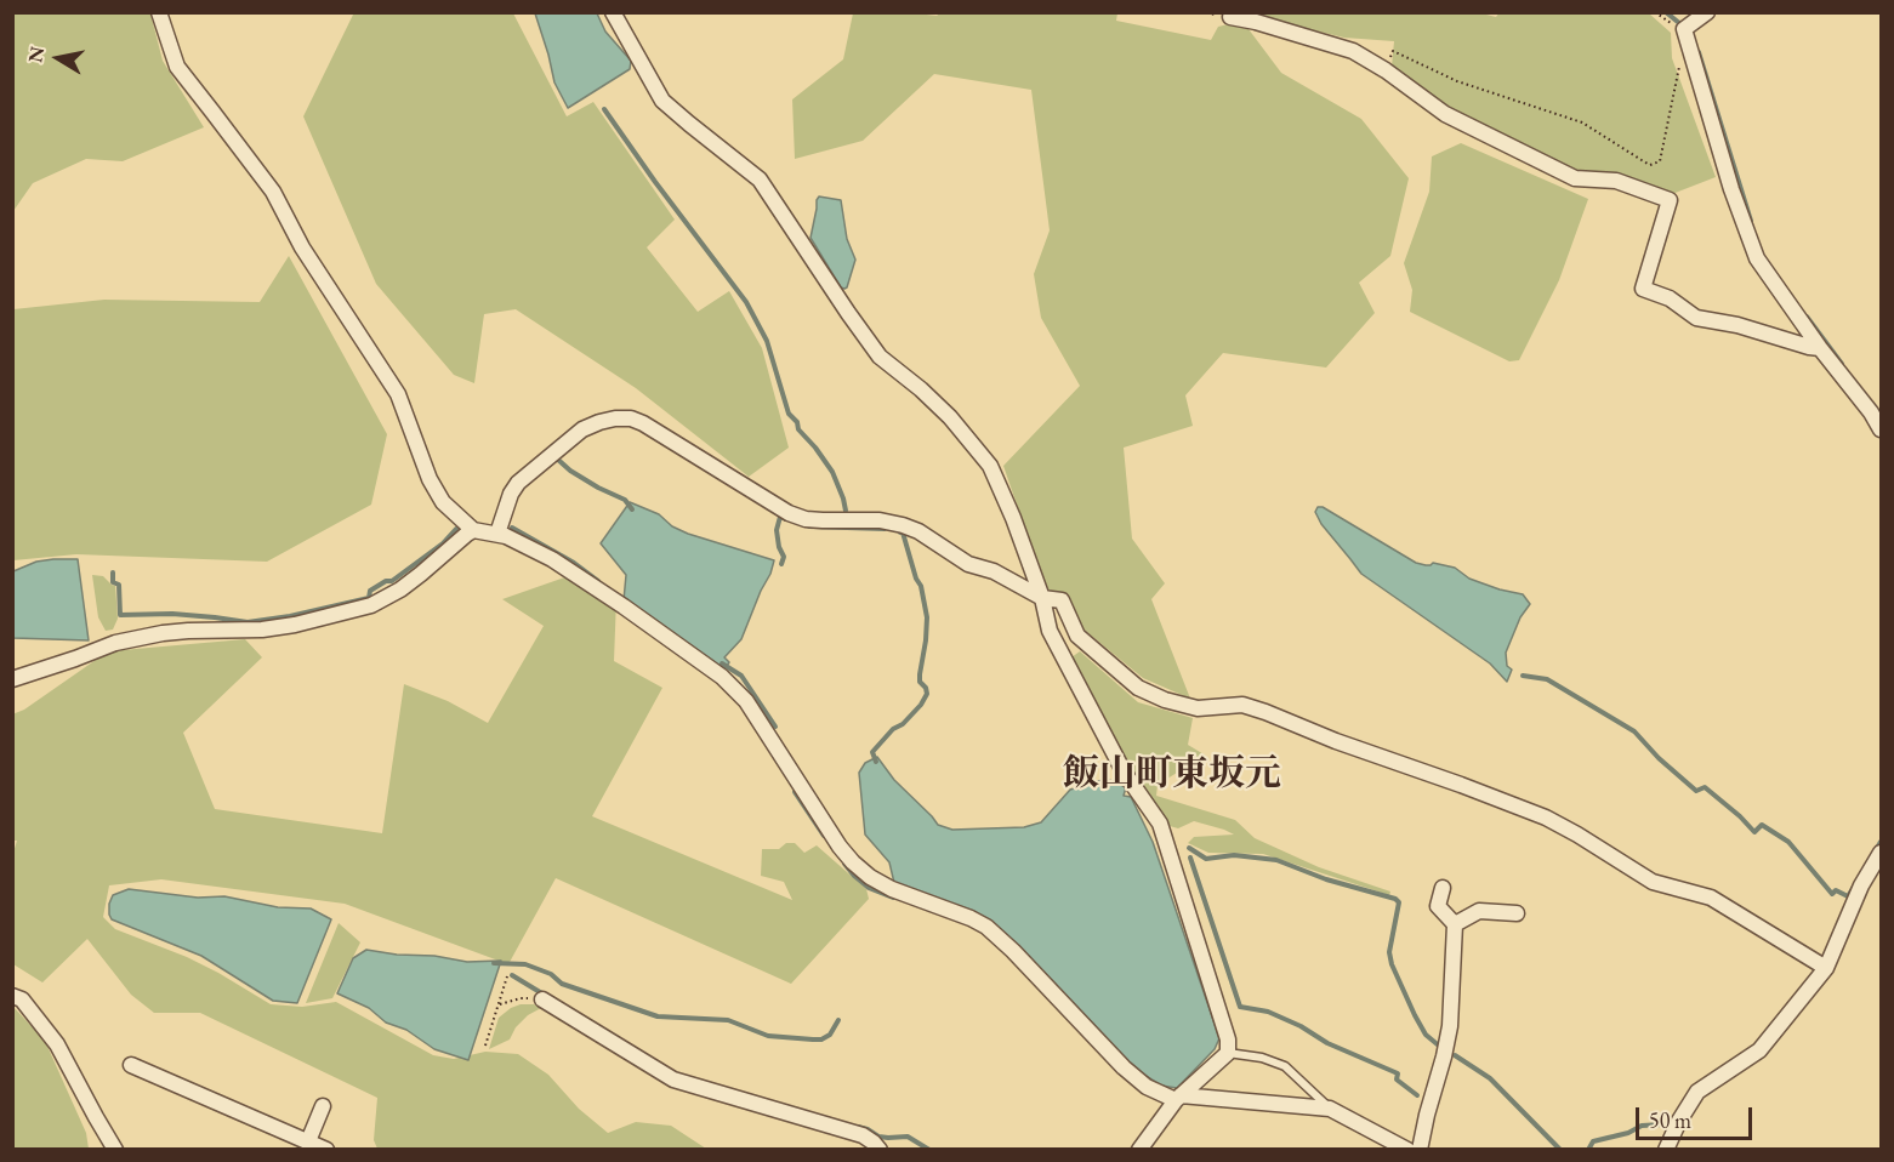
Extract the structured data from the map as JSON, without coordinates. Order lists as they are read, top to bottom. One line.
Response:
{"districts":["飯山町東坂元"],"scale_bar":"50 m","north":"left"}
